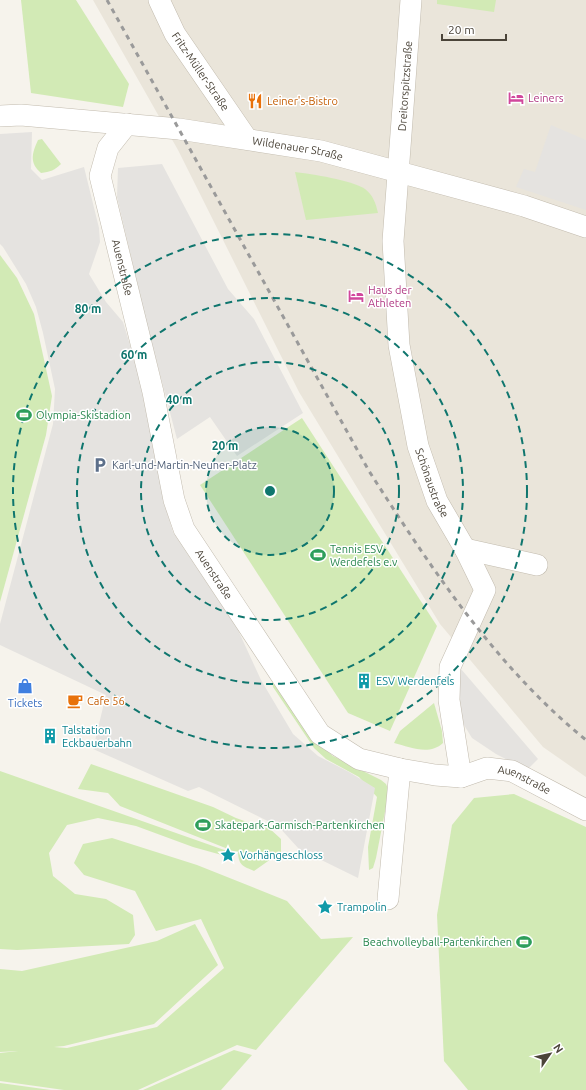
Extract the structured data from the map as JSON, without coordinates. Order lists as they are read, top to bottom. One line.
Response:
{"streets":{"street":["Fritz-Müller-Straße","Dreitorspitzstraße","Wildenauer Straße","Auenstraße","Schönaustraße"]},"crossings":[["Fritz-Müller-Straße","Wildenauer Straße"],["Dreitorspitzstraße","Wildenauer Straße"],["Dreitorspitzstraße","Schönaustraße"],["Wildenauer Straße","Auenstraße"],["Wildenauer Straße","Schönaustraße"],["Auenstraße","Schönaustraße"]],"places":{"hotel":["Leiners","Haus der Athleten"],"restaurant":["Leiner's-Bistro"],"sports":["Olympia-Skistadion","Tennis ESV Werdefels e.v","Skatepark-Garmisch-Partenkirchen","Beachvolleyball-Partenkirchen"],"parking":["Karl-und-Martin-Neuner-Platz"],"building":["ESV Werdenfels","Talstation Eckbauerbahn"],"shop":["Tickets"],"cafe":["Cafe 56"],"place":["Vorhängeschloss","Trampolin"]},"scale_bar":"20 m","north":"top right","rings":["80 m","60 m","40 m","20 m"]}
